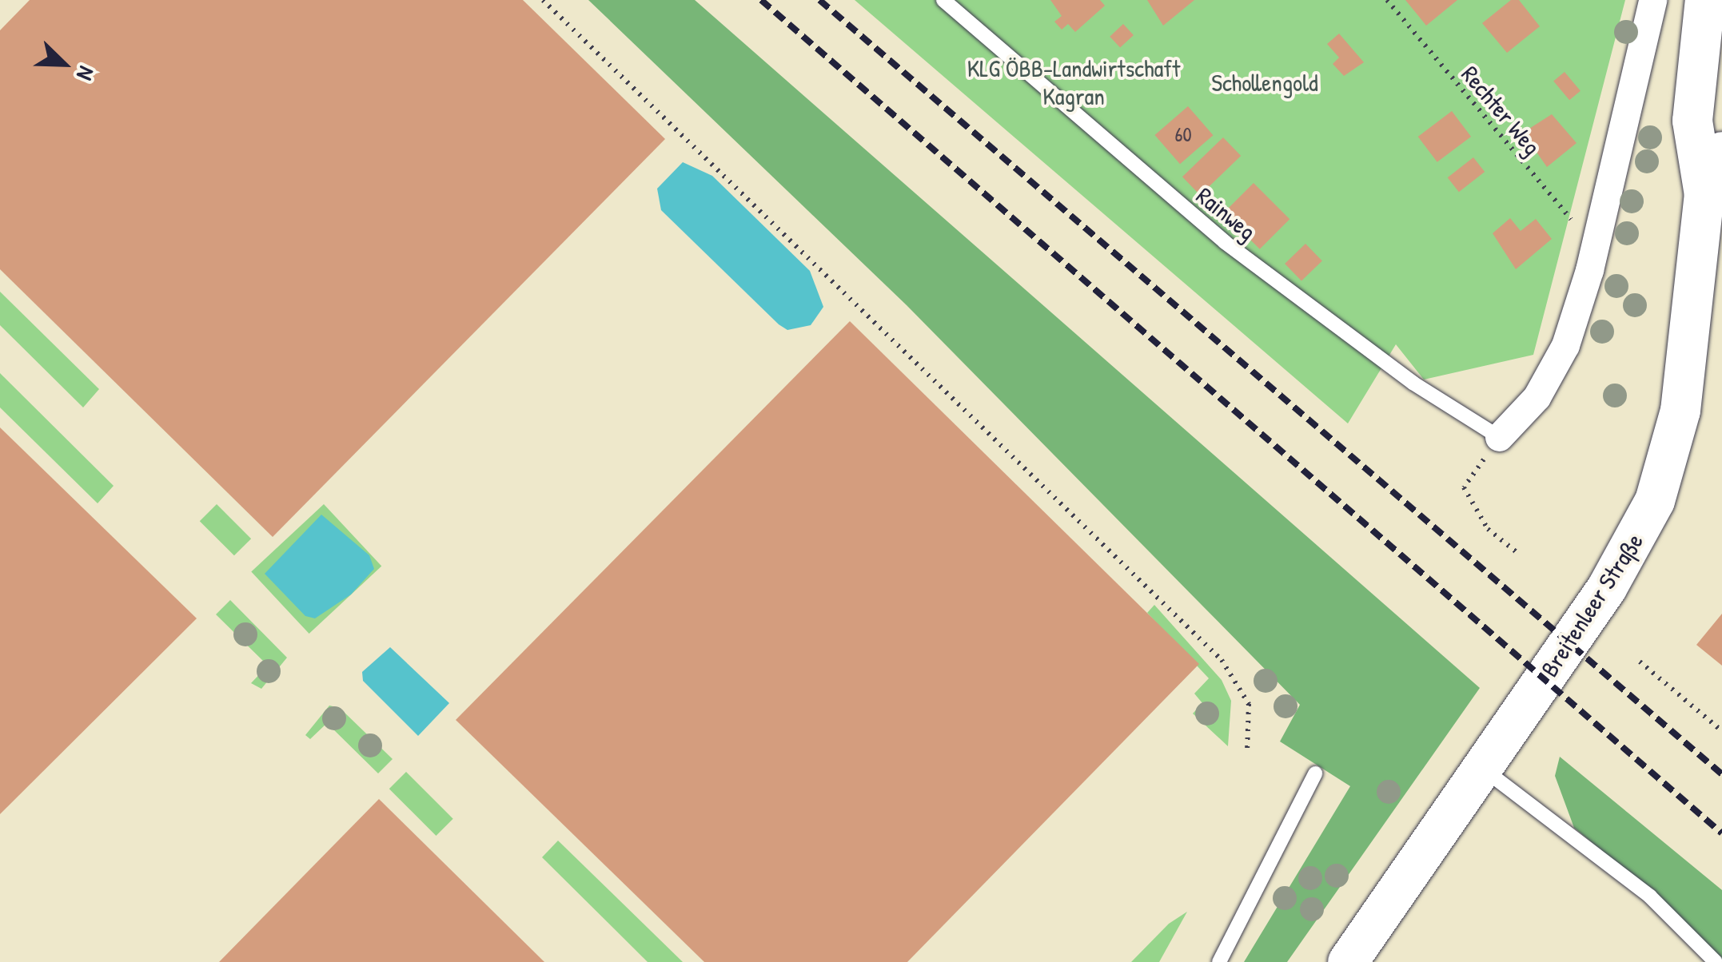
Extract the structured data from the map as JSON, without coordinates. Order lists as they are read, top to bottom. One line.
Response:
{"streets":{"main road":["Breitenleer Straße"],"lane":["Rainweg"],"path":["Rechter Weg"]},"parks":["KLG ÖBB-Landwirtschaft Kagran","Schollengold"],"house_numbers":["60"],"north":"bottom right"}
